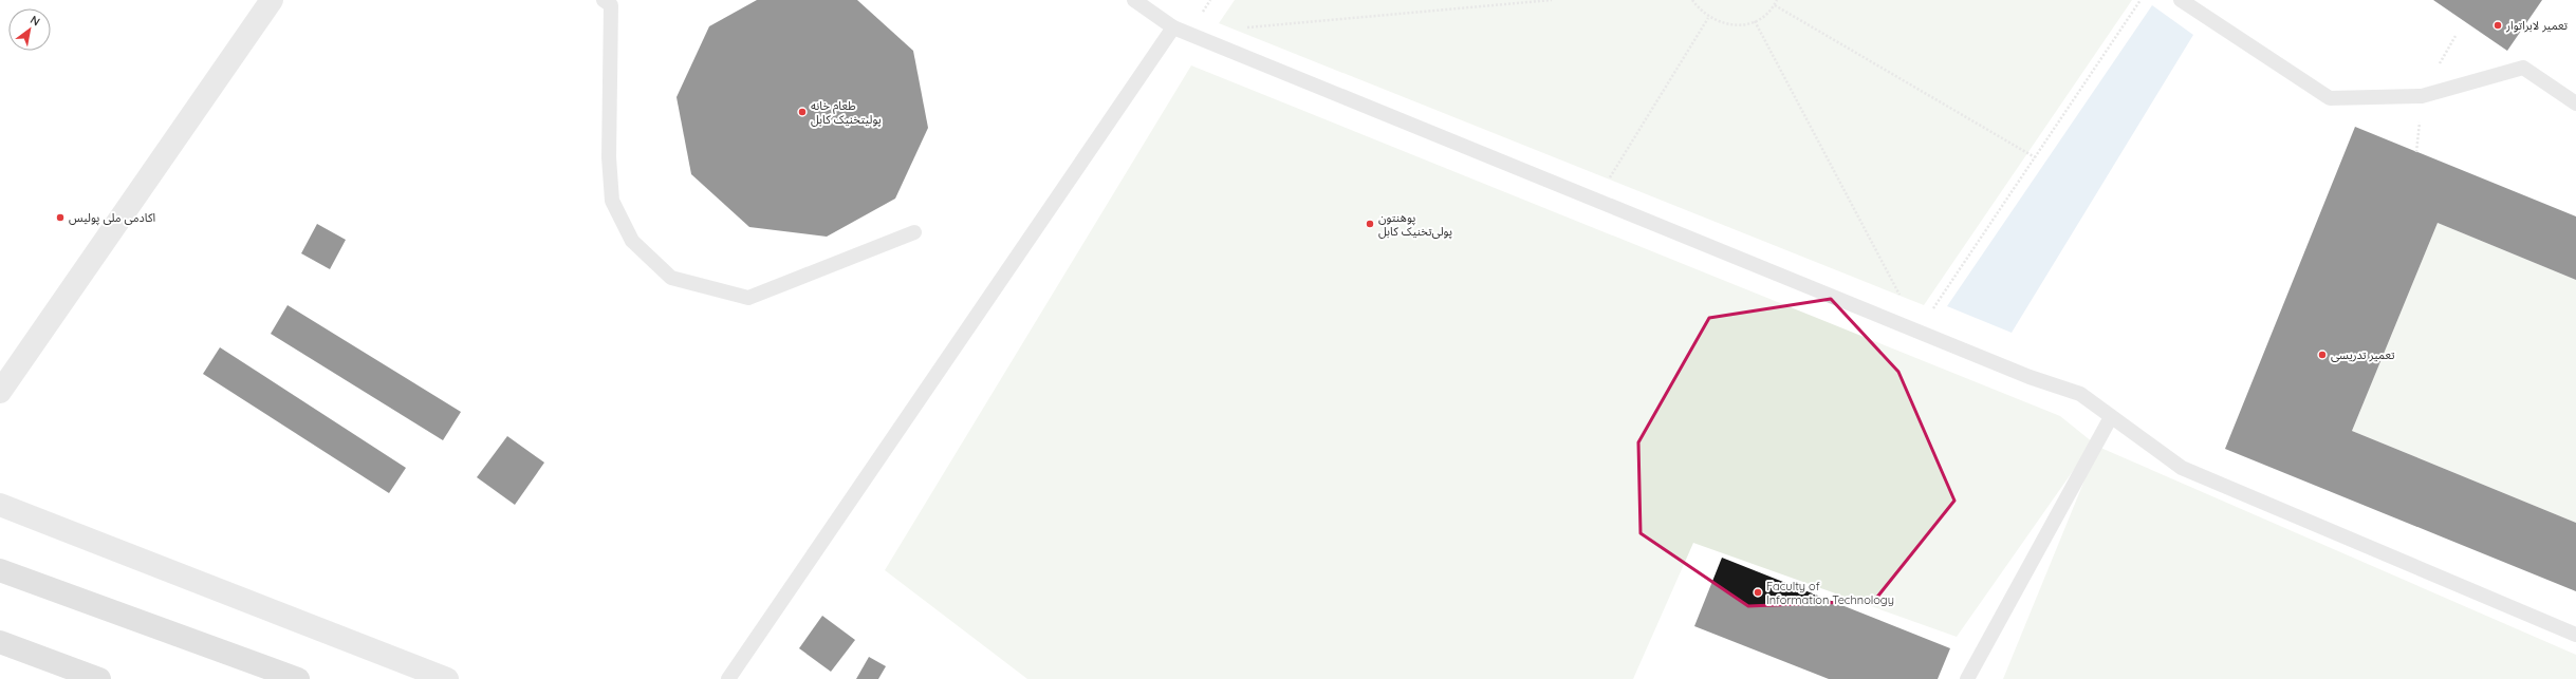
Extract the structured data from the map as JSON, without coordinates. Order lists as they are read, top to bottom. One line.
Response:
{"places":["تعمیر لابراتوار","طعام خانه پولیتخنیک کابل","اکادمی ملی پولیس","پوهنتون پولی‌تخنیک کابل","تعمیر تدریسی","Faculty of Information Technology"],"north":"top right"}
